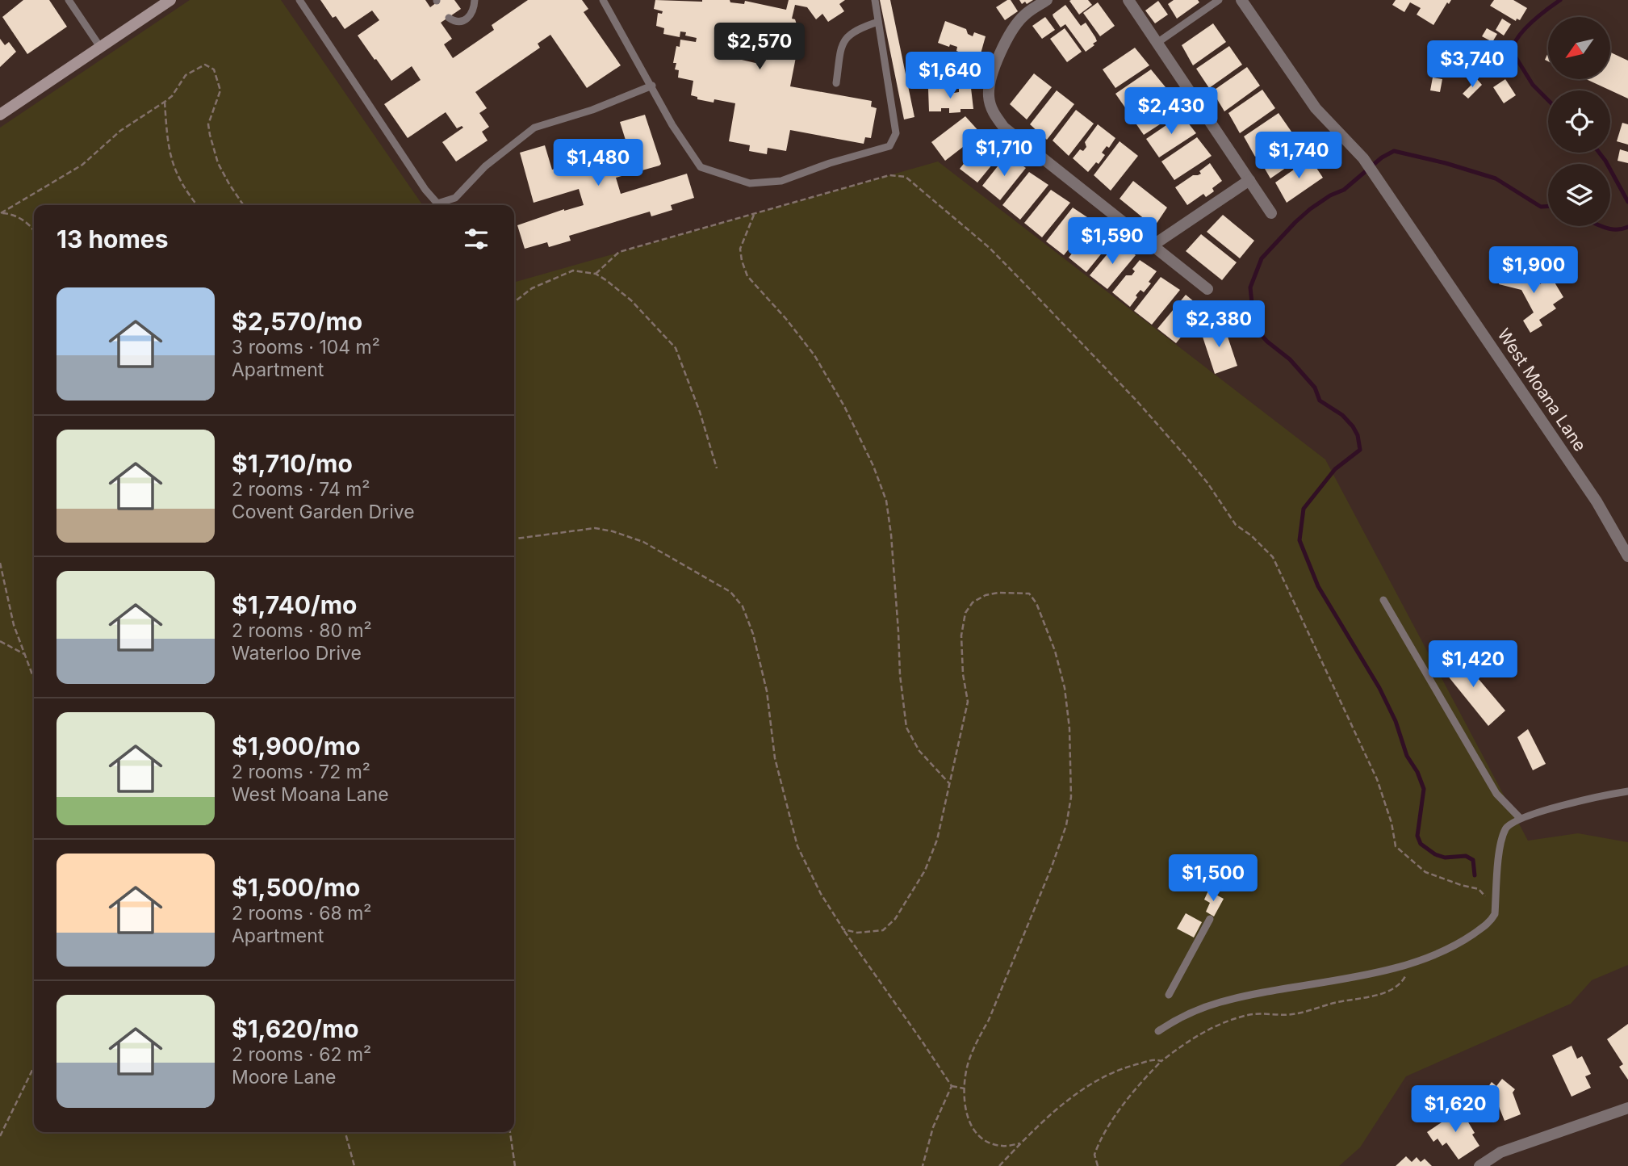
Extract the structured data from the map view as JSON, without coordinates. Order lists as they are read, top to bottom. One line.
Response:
{"streets":{"street":["West Moana Lane"]},"north":"bottom left","page":{"price":["$2,570","$3,740","$1,640","$2,430","$1,710","$1,740","$1,480","$1,590","$1,900","$2,380","$1,420","$1,500","$1,620"],"heading":"13 homes","list":[{"name":"$2,570/mo","note":"3 rooms · 104 m² · Apartment"},{"name":"$1,710/mo","note":"2 rooms · 74 m² · Covent Garden Drive"},{"name":"$1,740/mo","note":"2 rooms · 80 m² · Waterloo Drive"},{"name":"$1,900/mo","note":"2 rooms · 72 m² · West Moana Lane"},{"name":"$1,500/mo","note":"2 rooms · 68 m² · Apartment"},{"name":"$1,620/mo","note":"2 rooms · 62 m² · Moore Lane"}]}}
